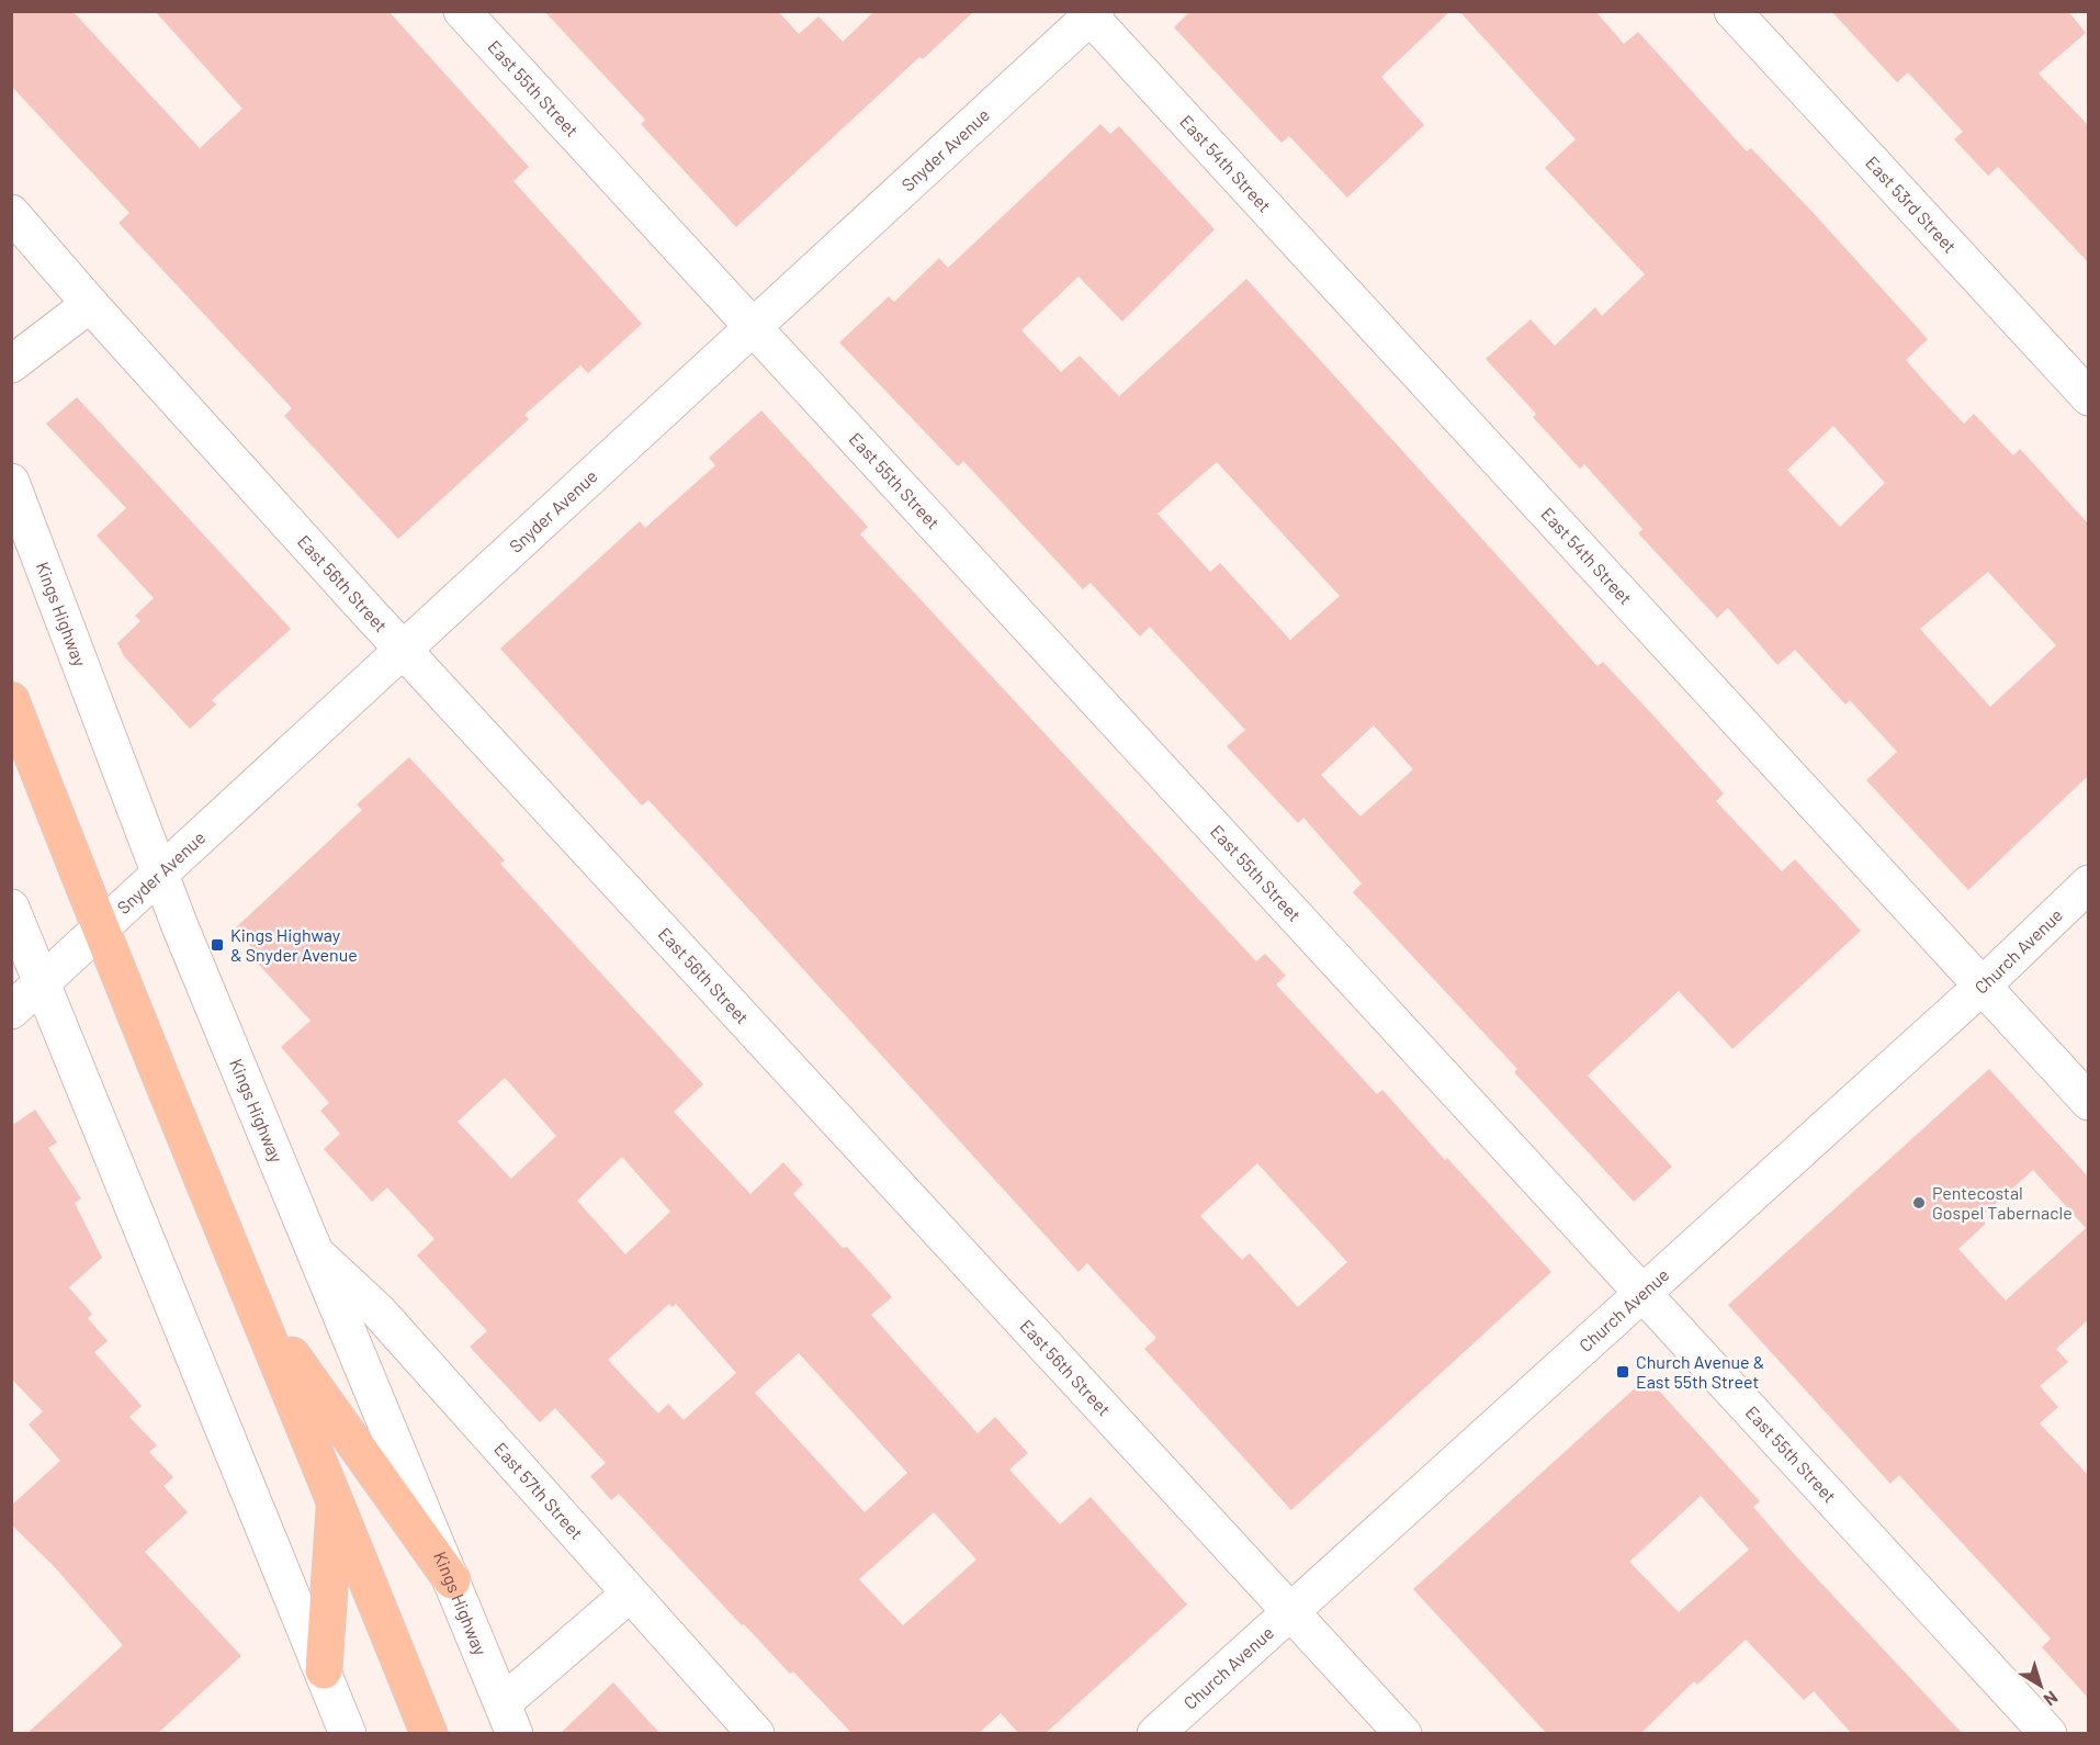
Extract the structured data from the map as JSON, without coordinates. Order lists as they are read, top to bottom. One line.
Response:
{"streets":{"street":["East 55th Street","Snyder Avenue","East 54th Street","East 53rd Street","East 56th Street","Kings Highway","Church Avenue","East 57th Street"]},"crossings":[["East 55th Street","Snyder Avenue"],["East 55th Street","Church Avenue"],["Snyder Avenue","East 54th Street"],["Snyder Avenue","East 56th Street"],["Snyder Avenue","Kings Highway"],["East 54th Street","Church Avenue"],["East 56th Street","Church Avenue"],["Kings Highway","East 57th Street"]],"places":{"transit":["Kings Highway & Snyder Avenue","Church Avenue & East 55th Street"],"other":["Pentecostal Gospel Tabernacle"]},"north":"bottom right"}
